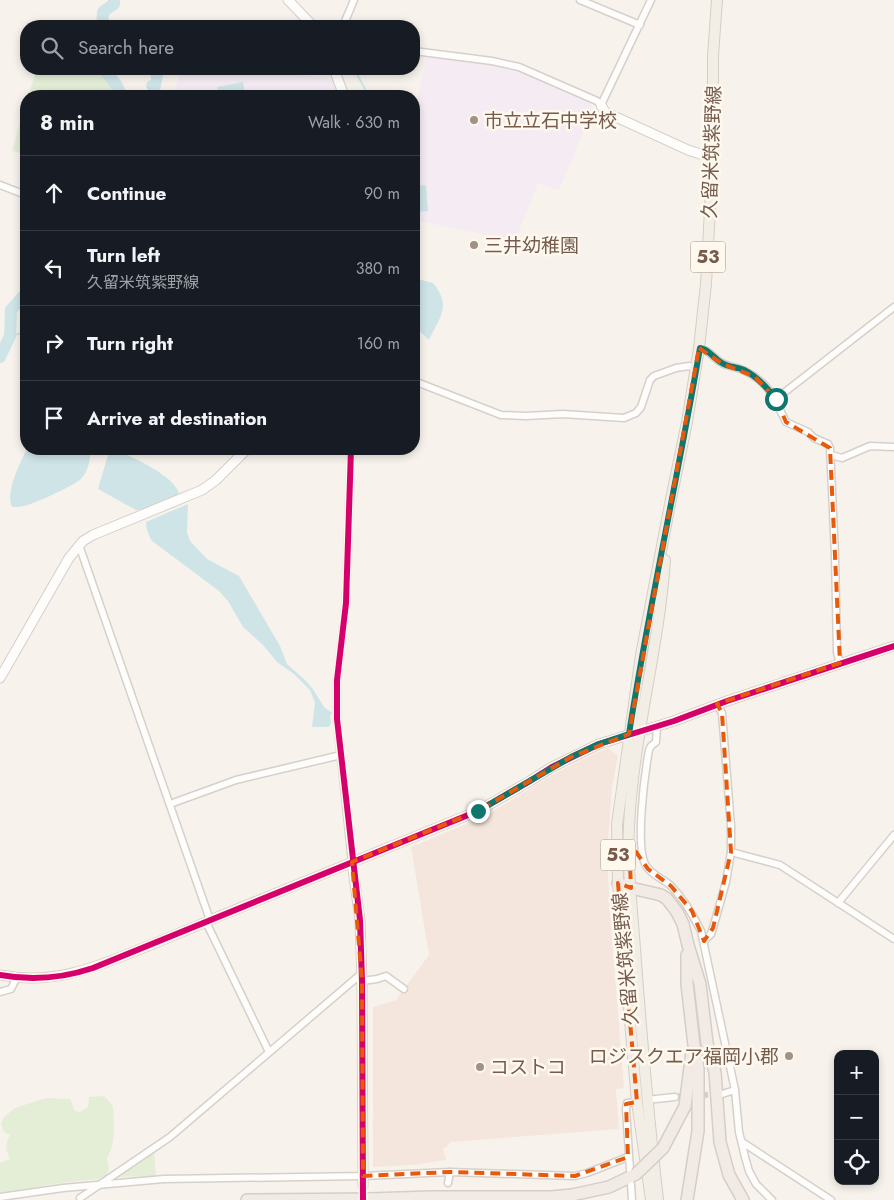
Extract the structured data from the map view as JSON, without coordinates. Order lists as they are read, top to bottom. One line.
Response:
{"streets":{"main road":["久留米筑紫野線","53"]},"places":["市立立石中学校","三井幼稚園","ロジスクエア福岡小郡","コストコ"],"page":{"search":"Search here","heading":["8 min","Walk · 630 m"],"list":[["Continue","90 m"],["Turn left","久留米筑紫野線","380 m"],["Turn right","160 m"],"Arrive at destination"],"map_buttons":["+","−"]}}
